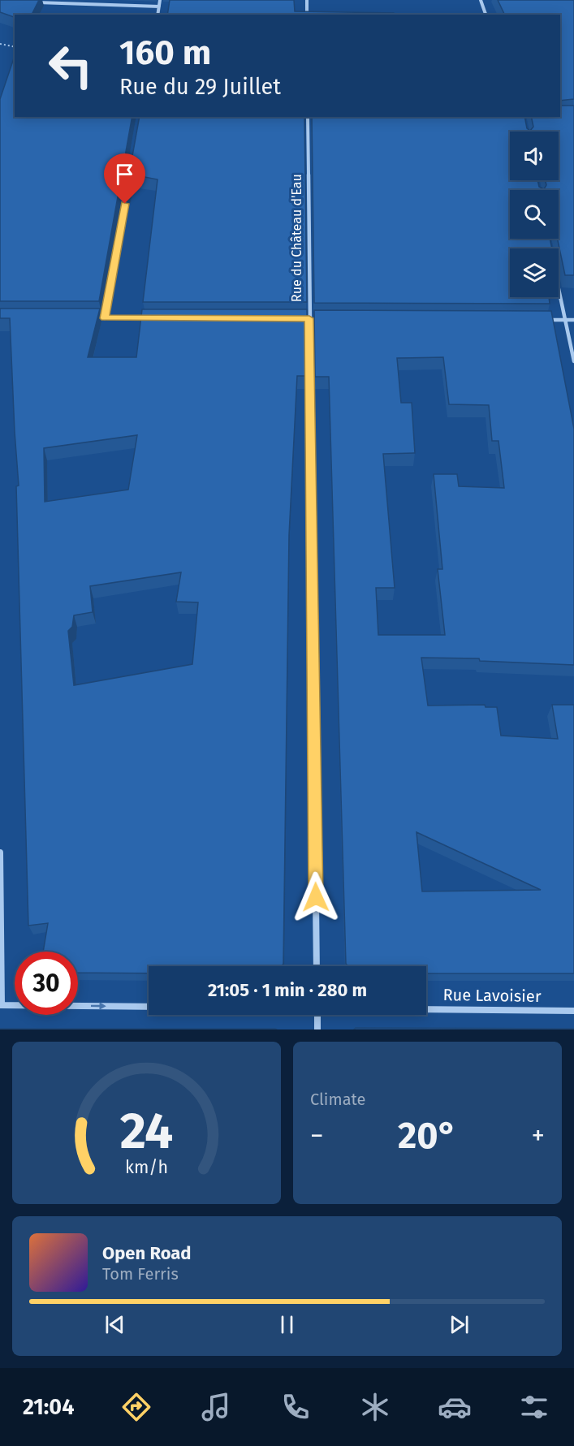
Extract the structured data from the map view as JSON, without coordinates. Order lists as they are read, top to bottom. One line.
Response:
{"streets":{"street":["Rue du Château d'Eau","Rue Lavoisier"]},"one_way":["Rue Lavoisier"],"page":{"turn":["160 m","Rue du 29 Juillet"],"limit":"30","trip":"21:05 · 1 min · 280 m","tile":"Climate","heat":["−","20°","+"],"song":["Open Road","Tom Ferris"],"tabs":"21:04","gauge":["24","km/h"]}}
